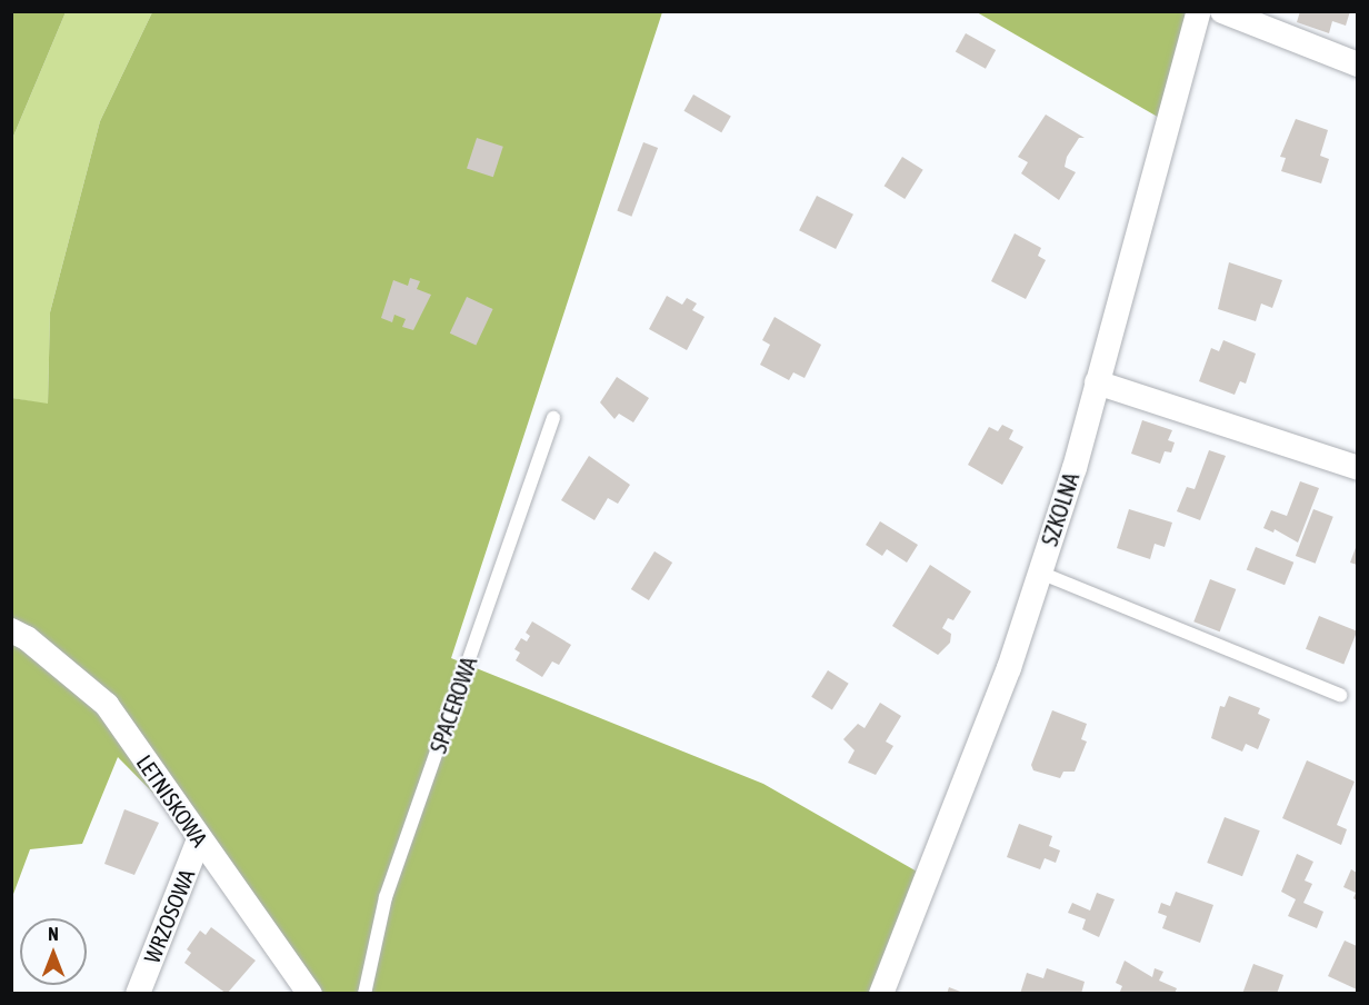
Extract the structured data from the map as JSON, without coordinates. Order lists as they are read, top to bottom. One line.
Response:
{"streets":{"street":["SZKOLNA","LETNISKOWA","WRZOSOWA"],"lane":["SPACEROWA"]},"crossings":[["LETNISKOWA","WRZOSOWA"]],"north":"top"}
